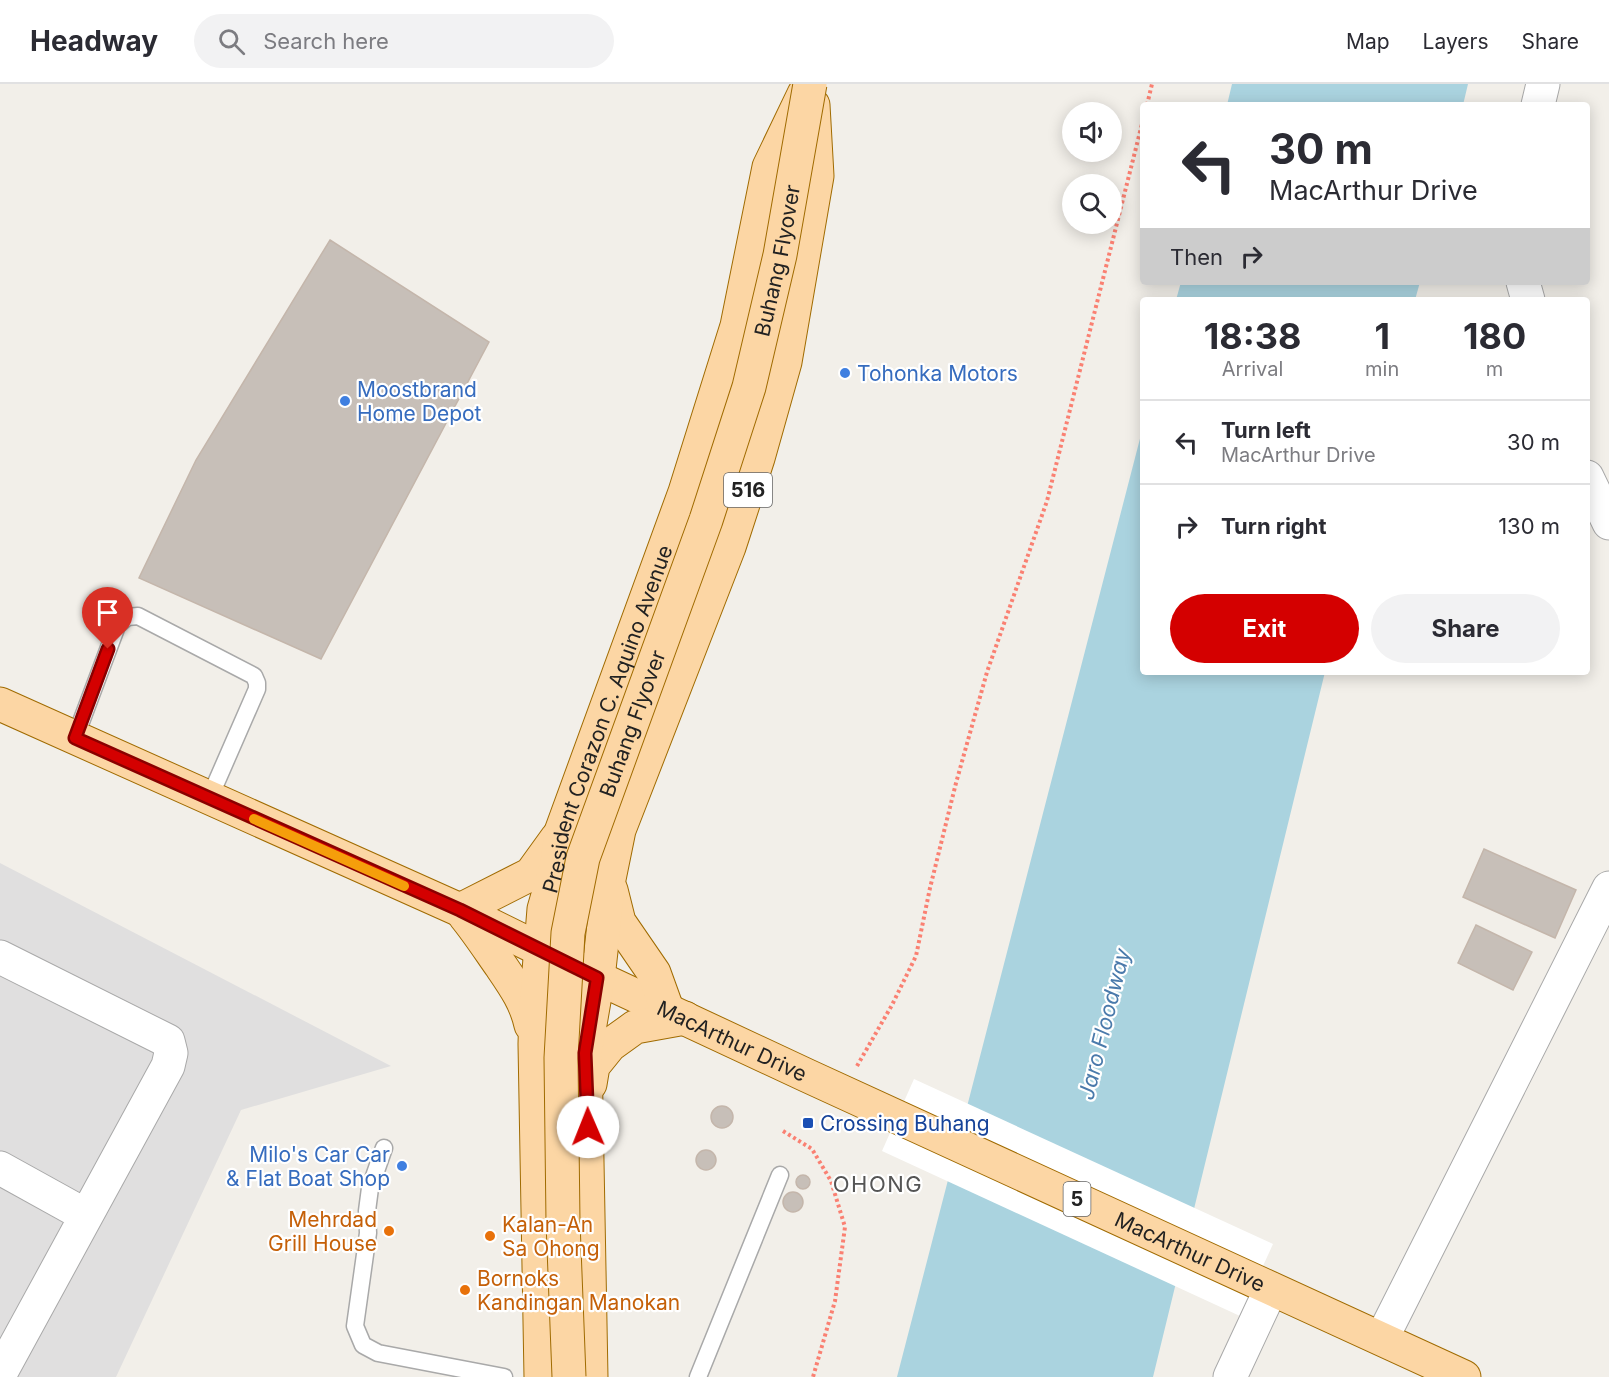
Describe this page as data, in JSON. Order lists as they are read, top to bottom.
{
  "streets": {
    "main road": [
      "Buhang Flyover",
      "516",
      "President Corazon C. Aquino Avenue",
      "MacArthur Drive",
      "5"
    ]
  },
  "crossings": [
    ["Buhang Flyover", "516"],
    ["Buhang Flyover", "President Corazon C. Aquino Avenue"],
    ["516", "President Corazon C. Aquino Avenue"],
    ["516", "MacArthur Drive"],
    ["President Corazon C. Aquino Avenue", "MacArthur Drive"]
  ],
  "districts": ["OHONG"],
  "water": ["Jaro Floodway"],
  "places": {
    "other": [
      "Tohonka Motors",
      "Moostbrand Home Depot",
      "Milo's Car Car & Flat Boat Shop",
      "Mehrdad Grill House",
      "Kalan-An Sa Ohong",
      "Bornoks Kandingan Manokan"
    ],
    "transit": ["Crossing Buhang"]
  },
  "page": {
    "header": "Headway",
    "search": "Search here",
    "nav": ["Map", "Layers", "Share"],
    "turn": ["30 m", "MacArthur Drive"],
    "then": "Then",
    "eta": [
      "18:38",
      "Arrival",
      "1",
      "min",
      "180",
      "m"
    ],
    "list": [
      {
        "name": "Turn left",
        "note": "MacArthur Drive",
        "value": "30 m"
      },
      {
        "name": "Turn right",
        "value": "130 m"
      }
    ],
    "buttons": ["Exit", "Share"]
  }
}
